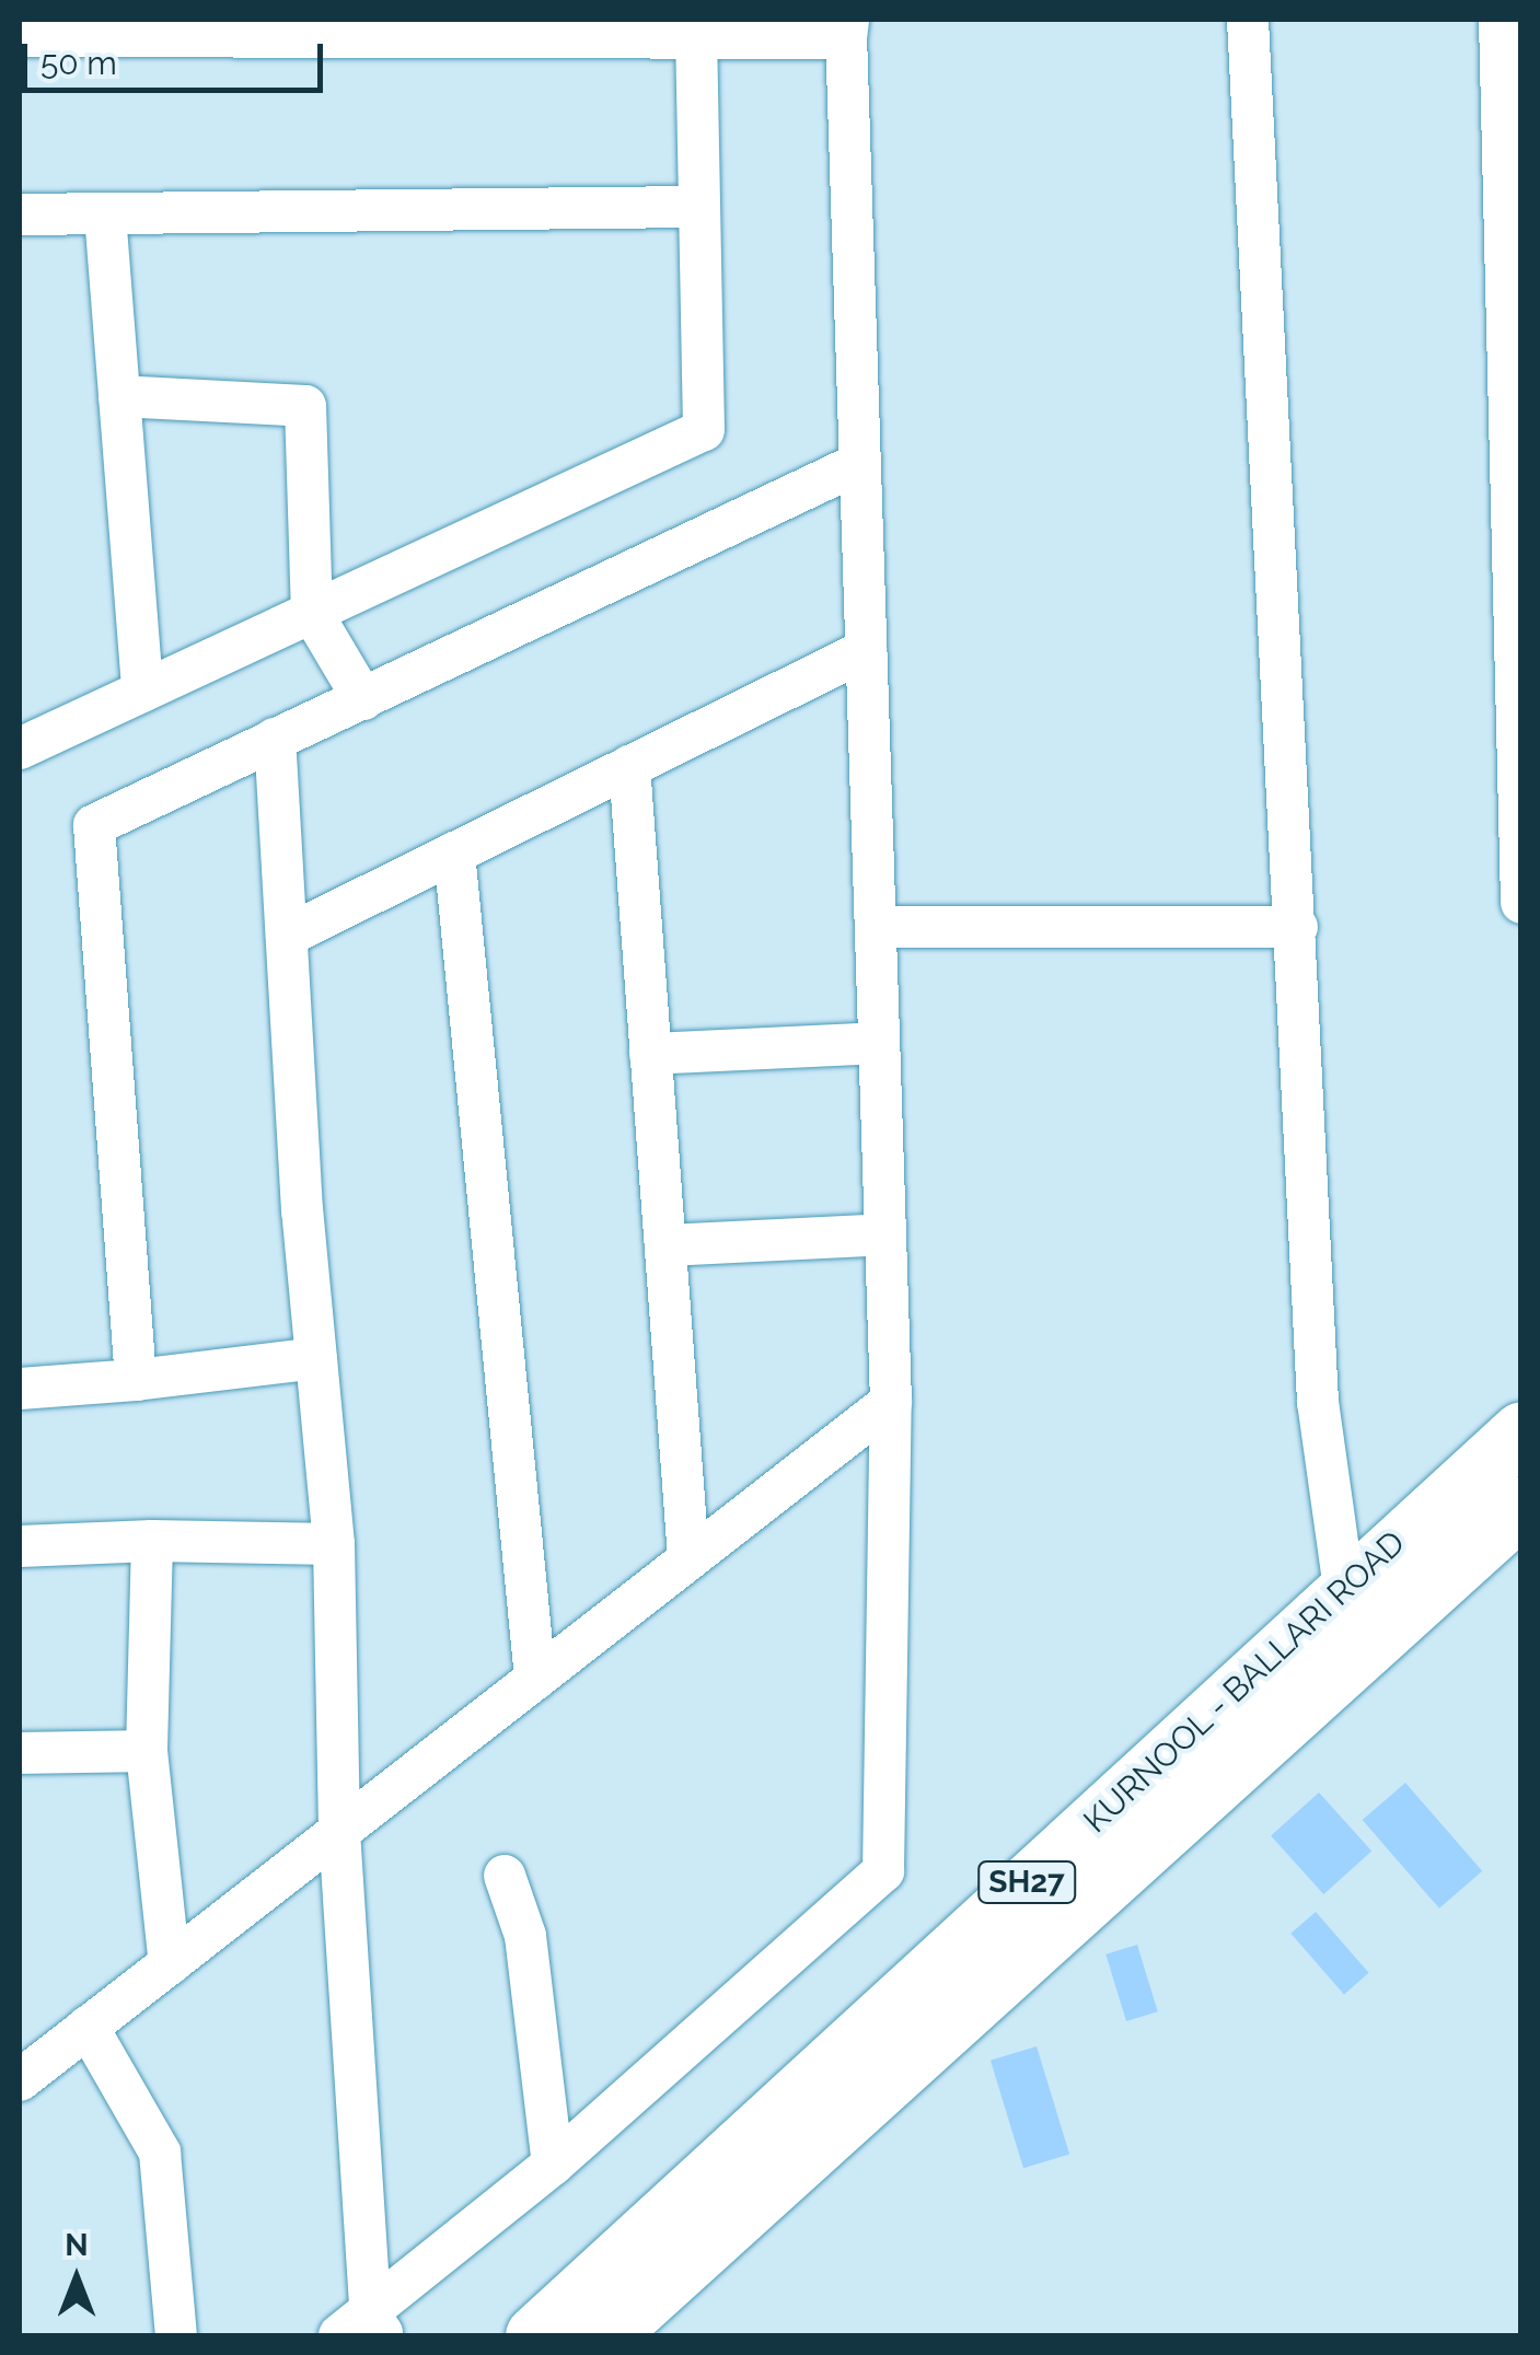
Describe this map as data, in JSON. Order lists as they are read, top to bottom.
{
  "streets": {
    "main road": ["KURNOOL - BALLARI ROAD", "SH27"]
  },
  "scale_bar": "50 m",
  "north": "top"
}
